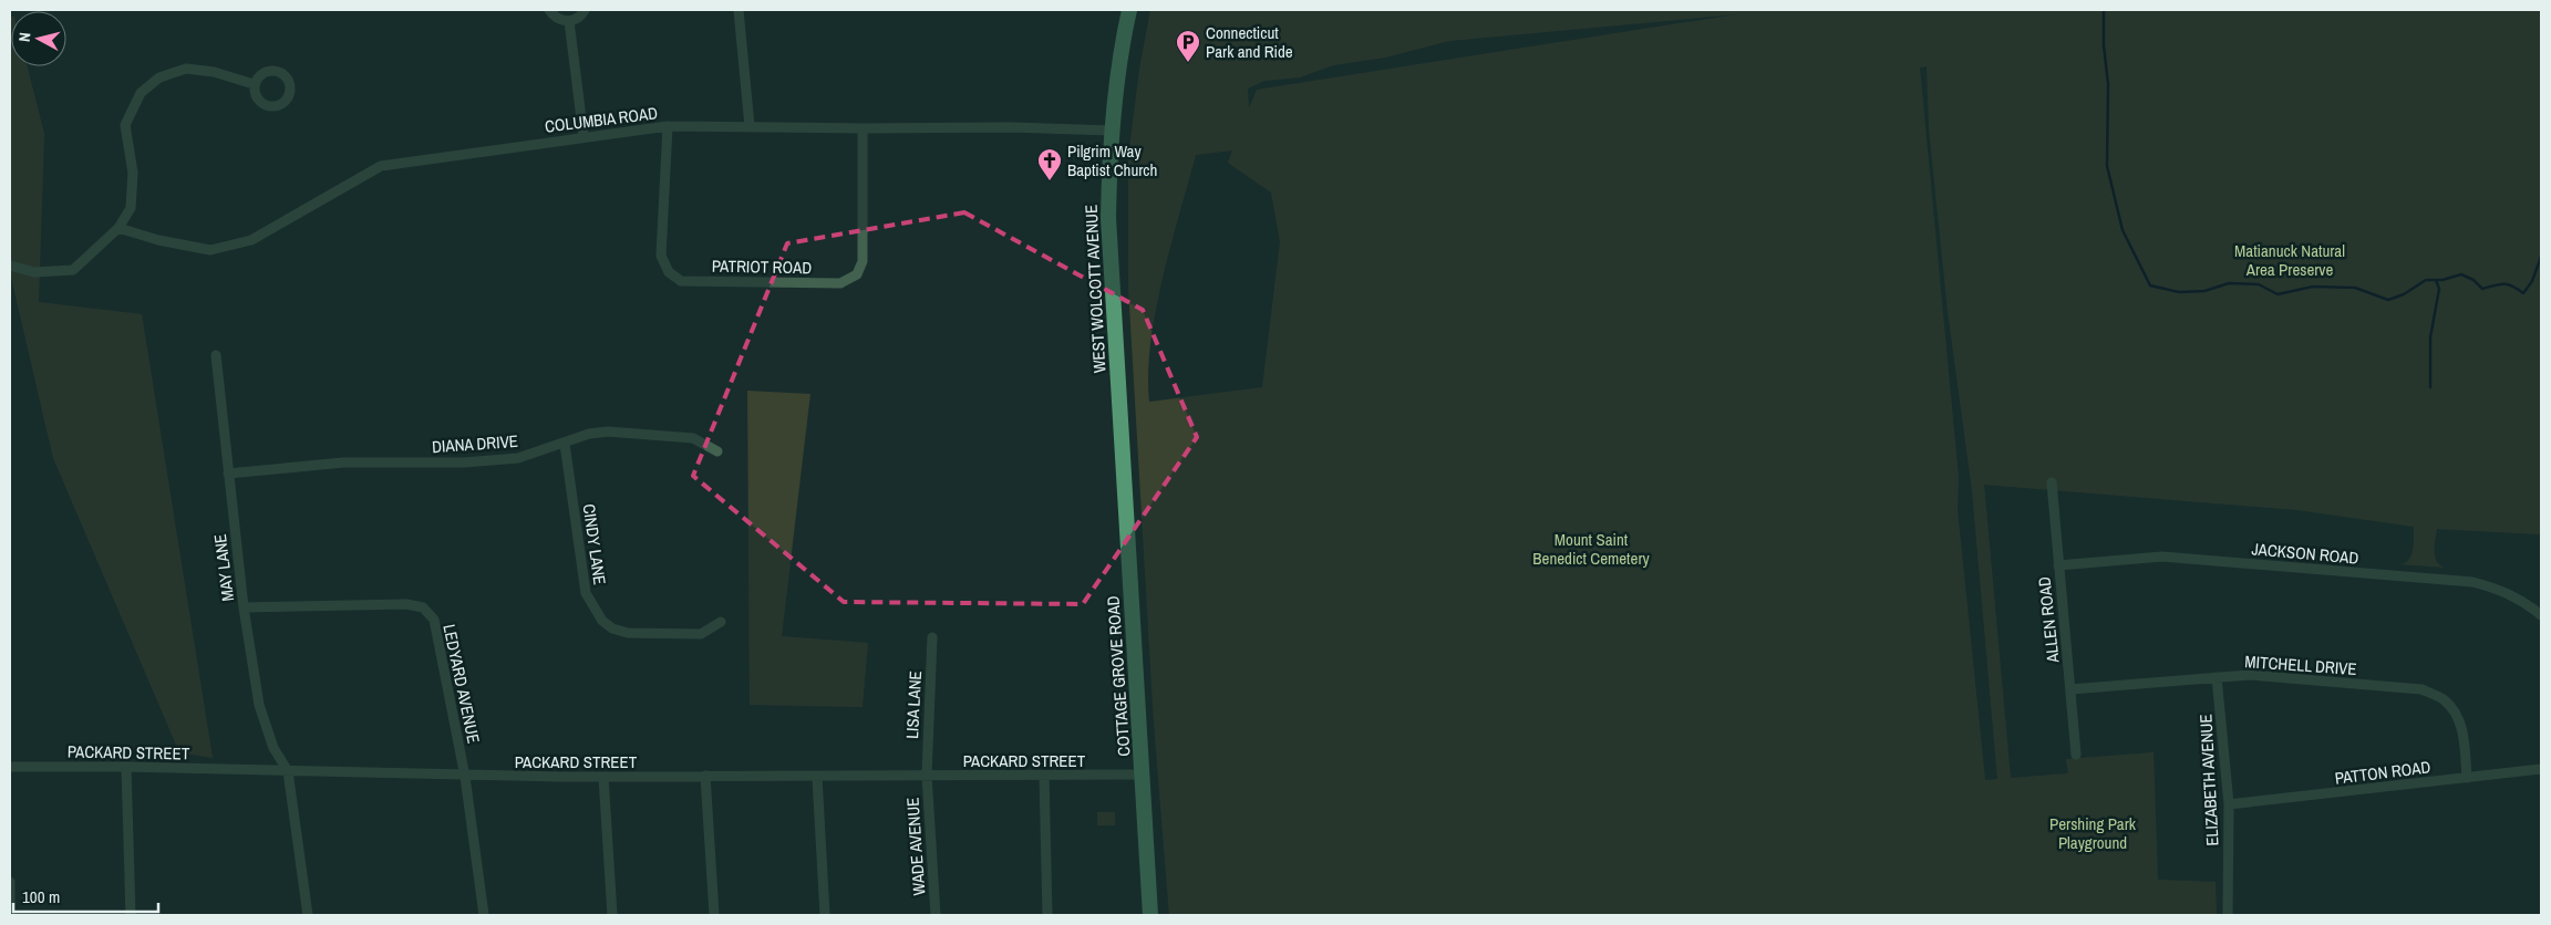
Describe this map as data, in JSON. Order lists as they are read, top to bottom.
{
  "streets": {
    "main road": ["WEST WOLCOTT AVENUE", "COTTAGE GROVE ROAD"],
    "street": [
      "COLUMBIA ROAD",
      "PATRIOT ROAD",
      "DIANA DRIVE",
      "CINDY LANE",
      "JACKSON ROAD",
      "MAY LANE",
      "ALLEN ROAD",
      "MITCHELL DRIVE",
      "LEDYARD AVENUE",
      "LISA LANE",
      "PACKARD STREET",
      "PATTON ROAD",
      "ELIZABETH AVENUE",
      "WADE AVENUE"
    ]
  },
  "crossings": [
    ["COLUMBIA ROAD", "PATRIOT ROAD"],
    ["COLUMBIA ROAD", "WEST WOLCOTT AVENUE"],
    ["WEST WOLCOTT AVENUE", "COTTAGE GROVE ROAD"],
    ["DIANA DRIVE", "CINDY LANE"],
    ["DIANA DRIVE", "MAY LANE"],
    ["JACKSON ROAD", "ALLEN ROAD"],
    ["MAY LANE", "LEDYARD AVENUE"],
    ["MAY LANE", "PACKARD STREET"],
    ["ALLEN ROAD", "MITCHELL DRIVE"],
    ["MITCHELL DRIVE", "PATTON ROAD"],
    ["MITCHELL DRIVE", "ELIZABETH AVENUE"],
    ["COTTAGE GROVE ROAD", "PACKARD STREET"],
    ["LEDYARD AVENUE", "PACKARD STREET"],
    ["LISA LANE", "PACKARD STREET"],
    ["LISA LANE", "WADE AVENUE"],
    ["PACKARD STREET", "WADE AVENUE"],
    ["PATTON ROAD", "ELIZABETH AVENUE"]
  ],
  "parks": ["Matianuck Natural Area Preserve", "Mount Saint Benedict Cemetery", "Pershing Park Playground"],
  "places": {
    "parking": ["Connecticut Park and Ride"],
    "church": ["Pilgrim Way Baptist Church"]
  },
  "scale_bar": "100 m",
  "north": "left"
}
